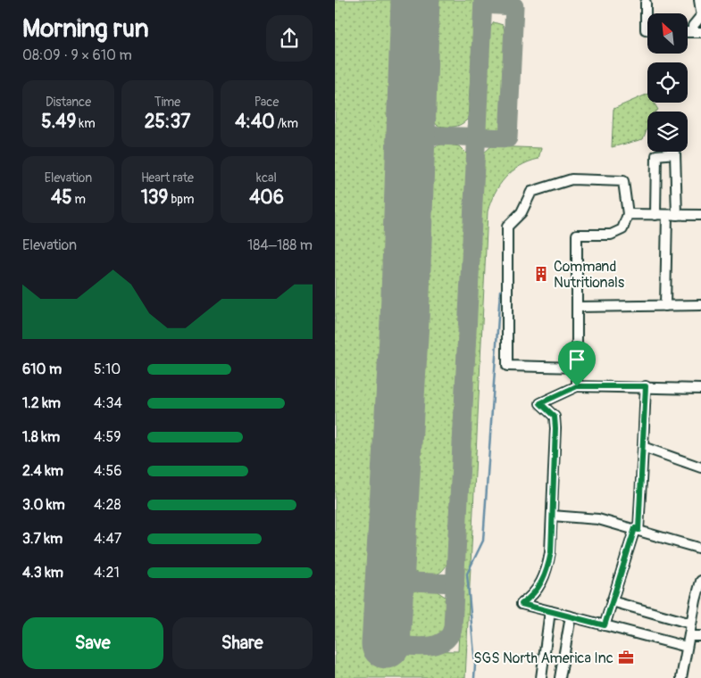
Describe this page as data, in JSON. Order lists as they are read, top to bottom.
{
  "places": {
    "building": ["Command Nutritionals"],
    "office": ["SGS North America Inc"]
  },
  "north": "top left",
  "page": {
    "heading": ["Morning run", "08:09 · 9 × 610 m"],
    "stats": [
      ["Distance", "5.49 km"],
      ["Time", "25:37"],
      ["Pace", "4:40 /km"],
      ["Elevation", "45 m"],
      ["Heart rate", "139 bpm"],
      ["kcal", "406"]
    ],
    "chart": ["Elevation", "184–188 m"],
    "list": [
      {
        "name": "610 m",
        "note": "5:10"
      },
      {
        "name": "1.2 km",
        "note": "4:34"
      },
      {
        "name": "1.8 km",
        "note": "4:59"
      },
      {
        "name": "2.4 km",
        "note": "4:56"
      },
      {
        "name": "3.0 km",
        "note": "4:28"
      },
      {
        "name": "3.7 km",
        "note": "4:47"
      },
      {
        "name": "4.3 km",
        "note": "4:21"
      }
    ],
    "buttons": ["Save", "Share"]
  }
}
